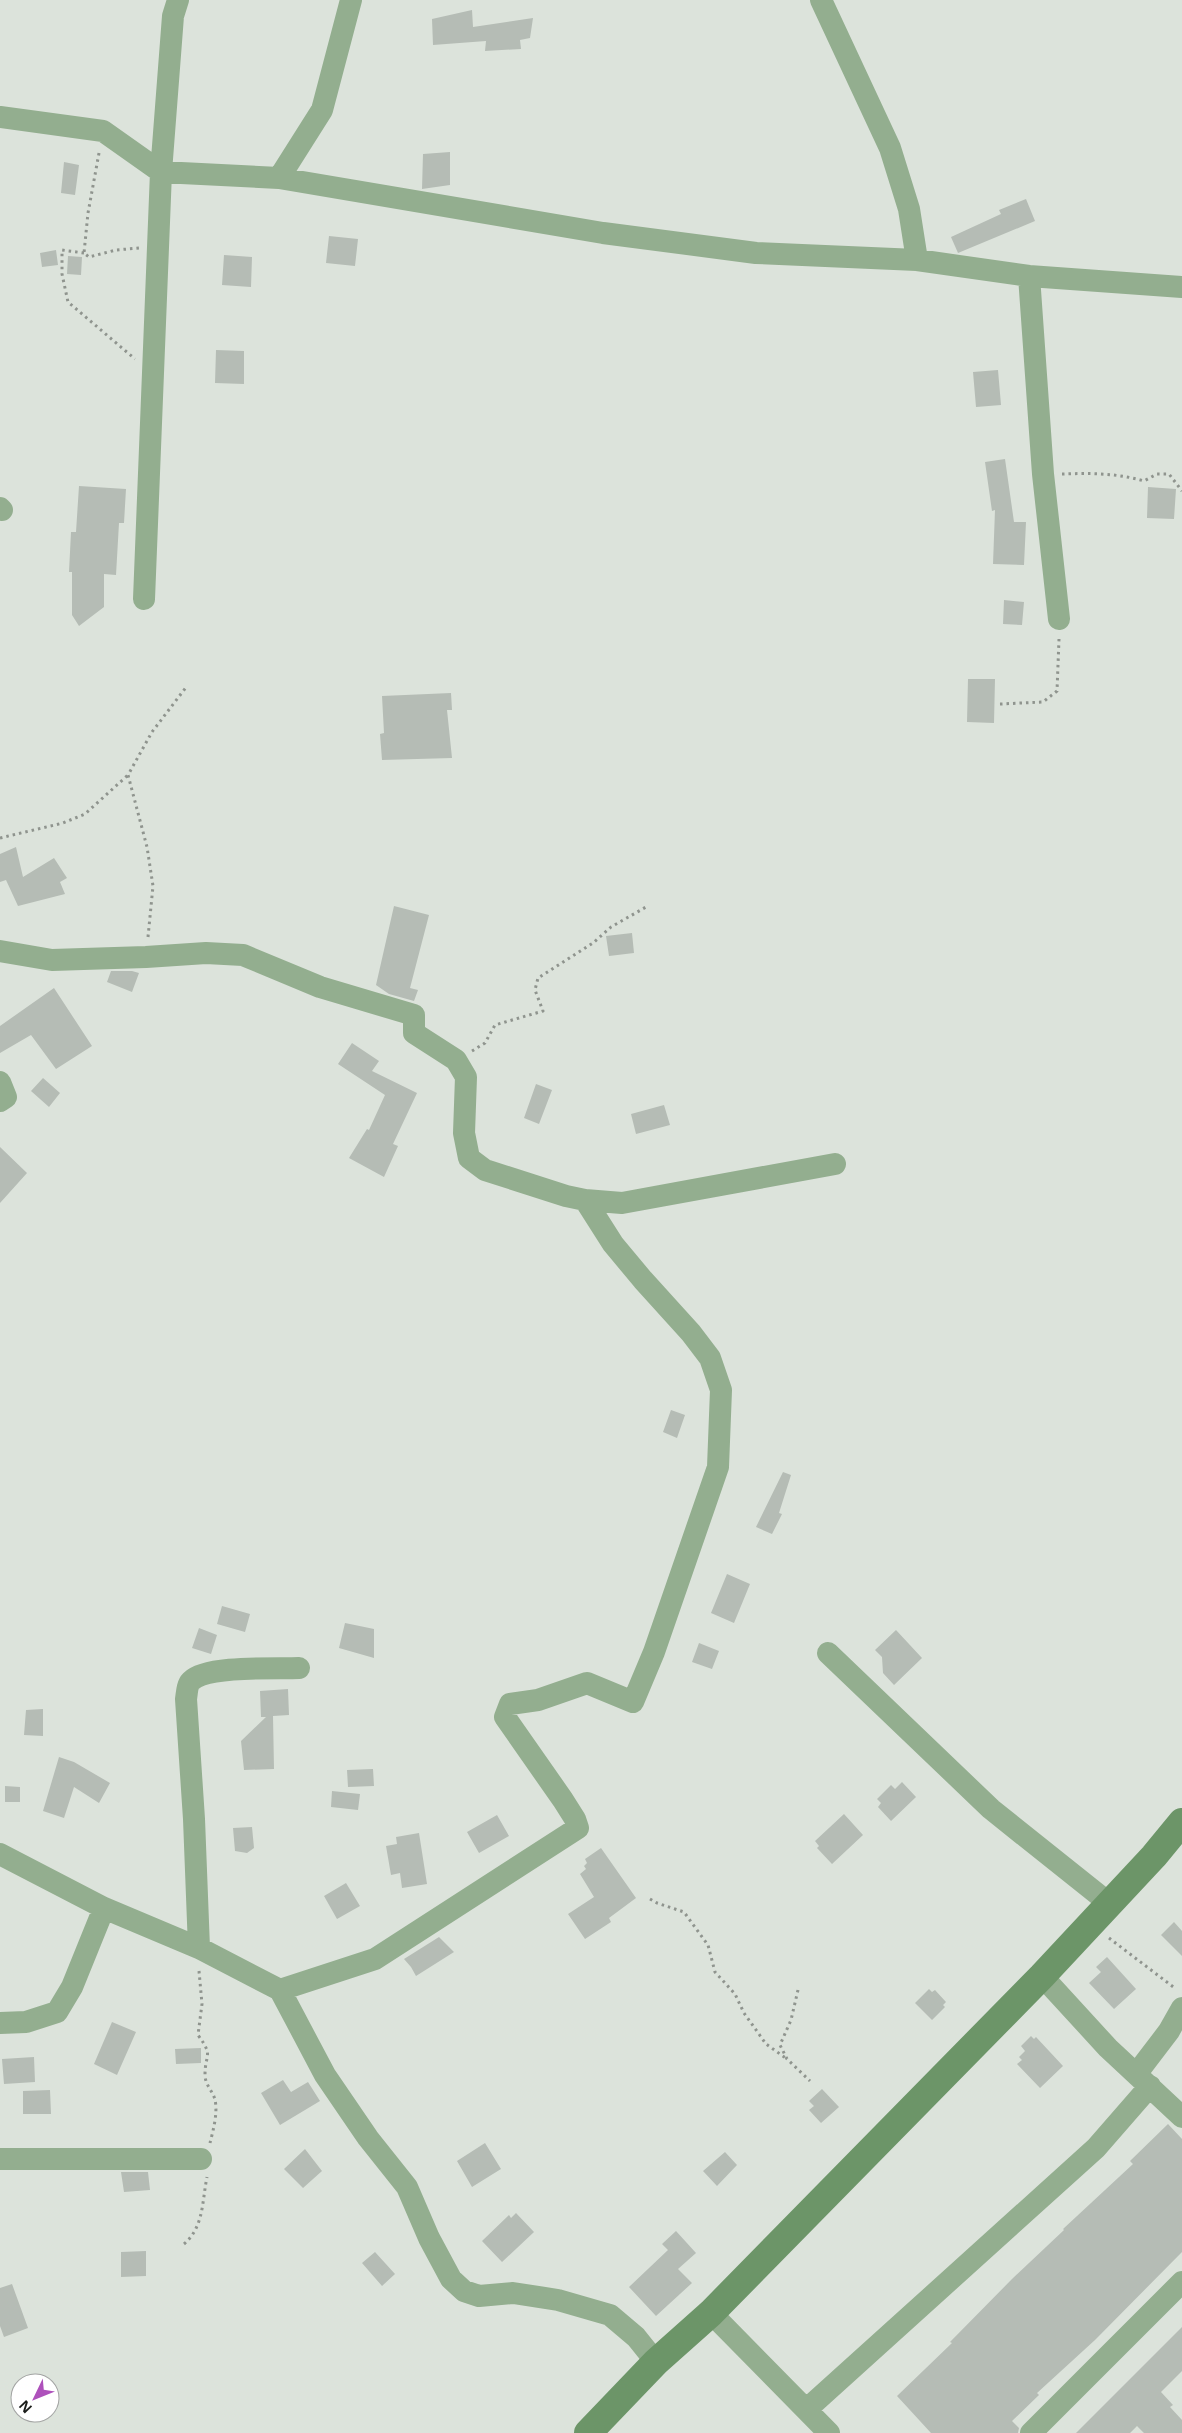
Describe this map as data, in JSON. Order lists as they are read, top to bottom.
{
  "north": "bottom left"
}
